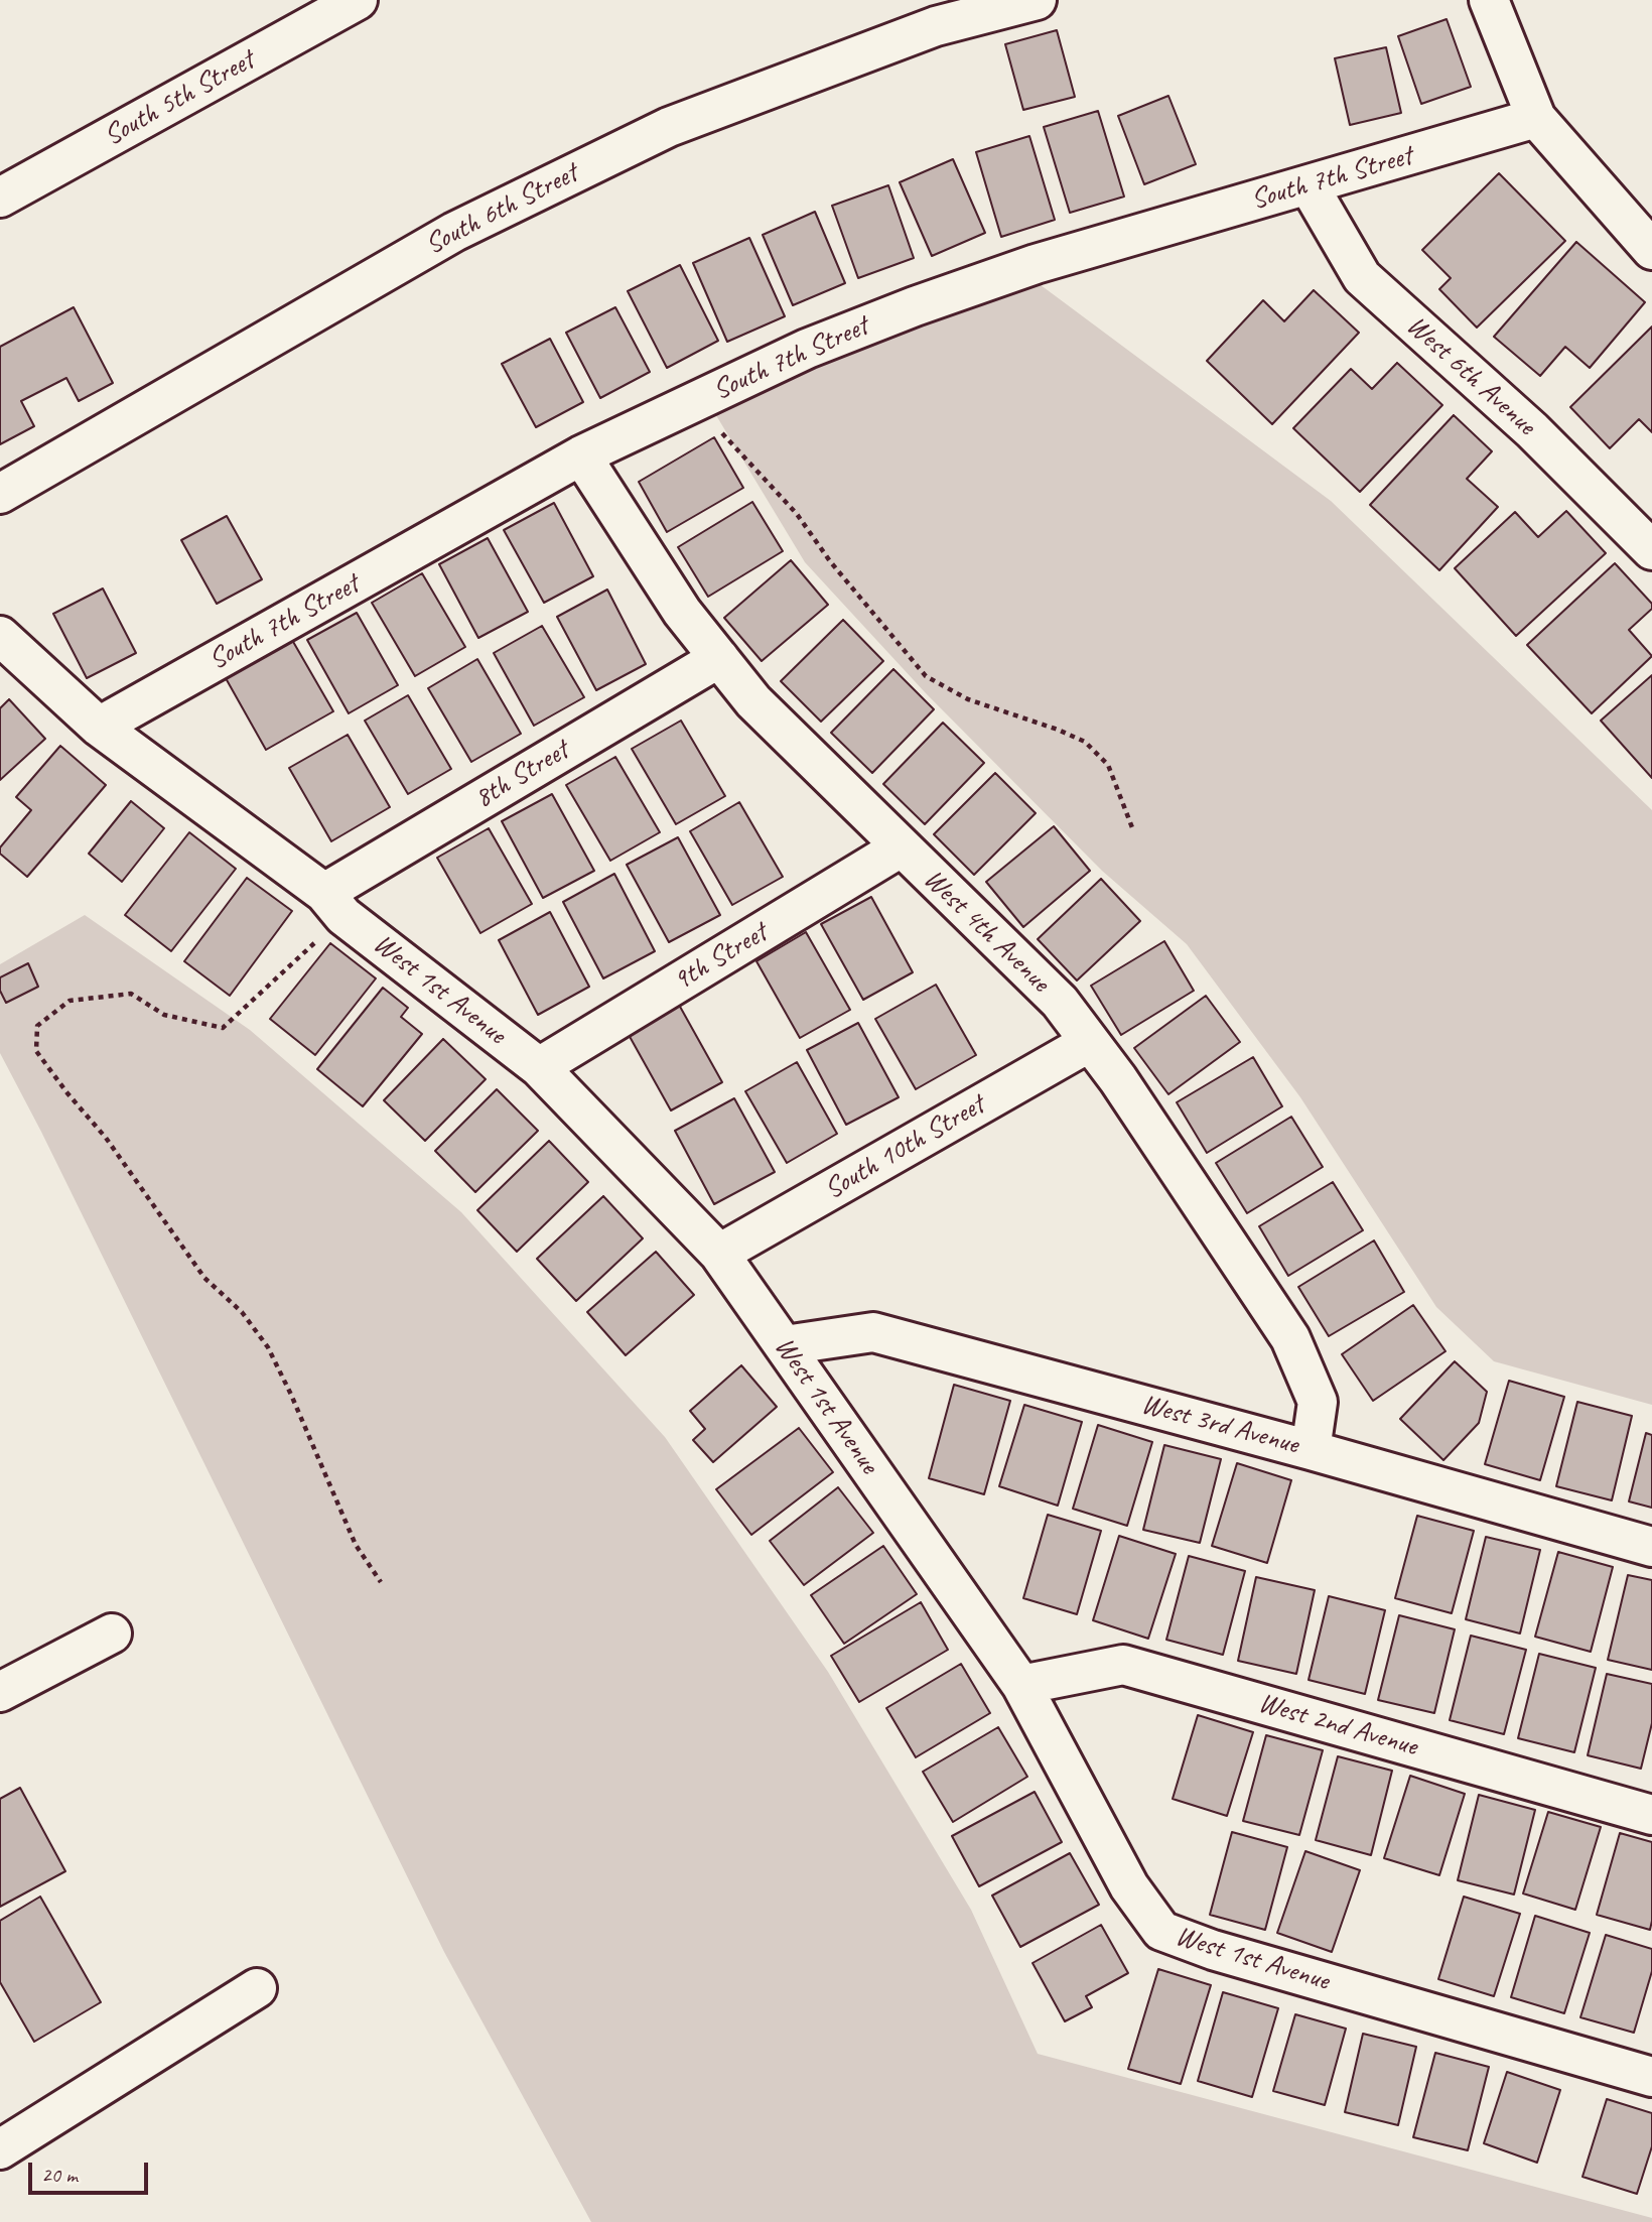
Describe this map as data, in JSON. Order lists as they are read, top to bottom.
{
  "streets": {
    "street": [
      "South 5th Street",
      "South 7th Street",
      "South 6th Street",
      "West 6th Avenue",
      "8th Street",
      "West 4th Avenue",
      "9th Street",
      "West 1st Avenue",
      "South 10th Street",
      "West 3rd Avenue",
      "West 2nd Avenue"
    ]
  },
  "crossings": [
    ["South 7th Street", "West 6th Avenue"],
    ["South 7th Street", "West 4th Avenue"],
    ["South 7th Street", "West 1st Avenue"],
    ["8th Street", "West 4th Avenue"],
    ["8th Street", "West 1st Avenue"],
    ["West 4th Avenue", "9th Street"],
    ["West 4th Avenue", "South 10th Street"],
    ["West 4th Avenue", "West 3rd Avenue"],
    ["9th Street", "West 1st Avenue"],
    ["West 1st Avenue", "South 10th Street"],
    ["West 1st Avenue", "West 3rd Avenue"],
    ["West 1st Avenue", "West 2nd Avenue"]
  ],
  "scale_bar": "20 m"
}
